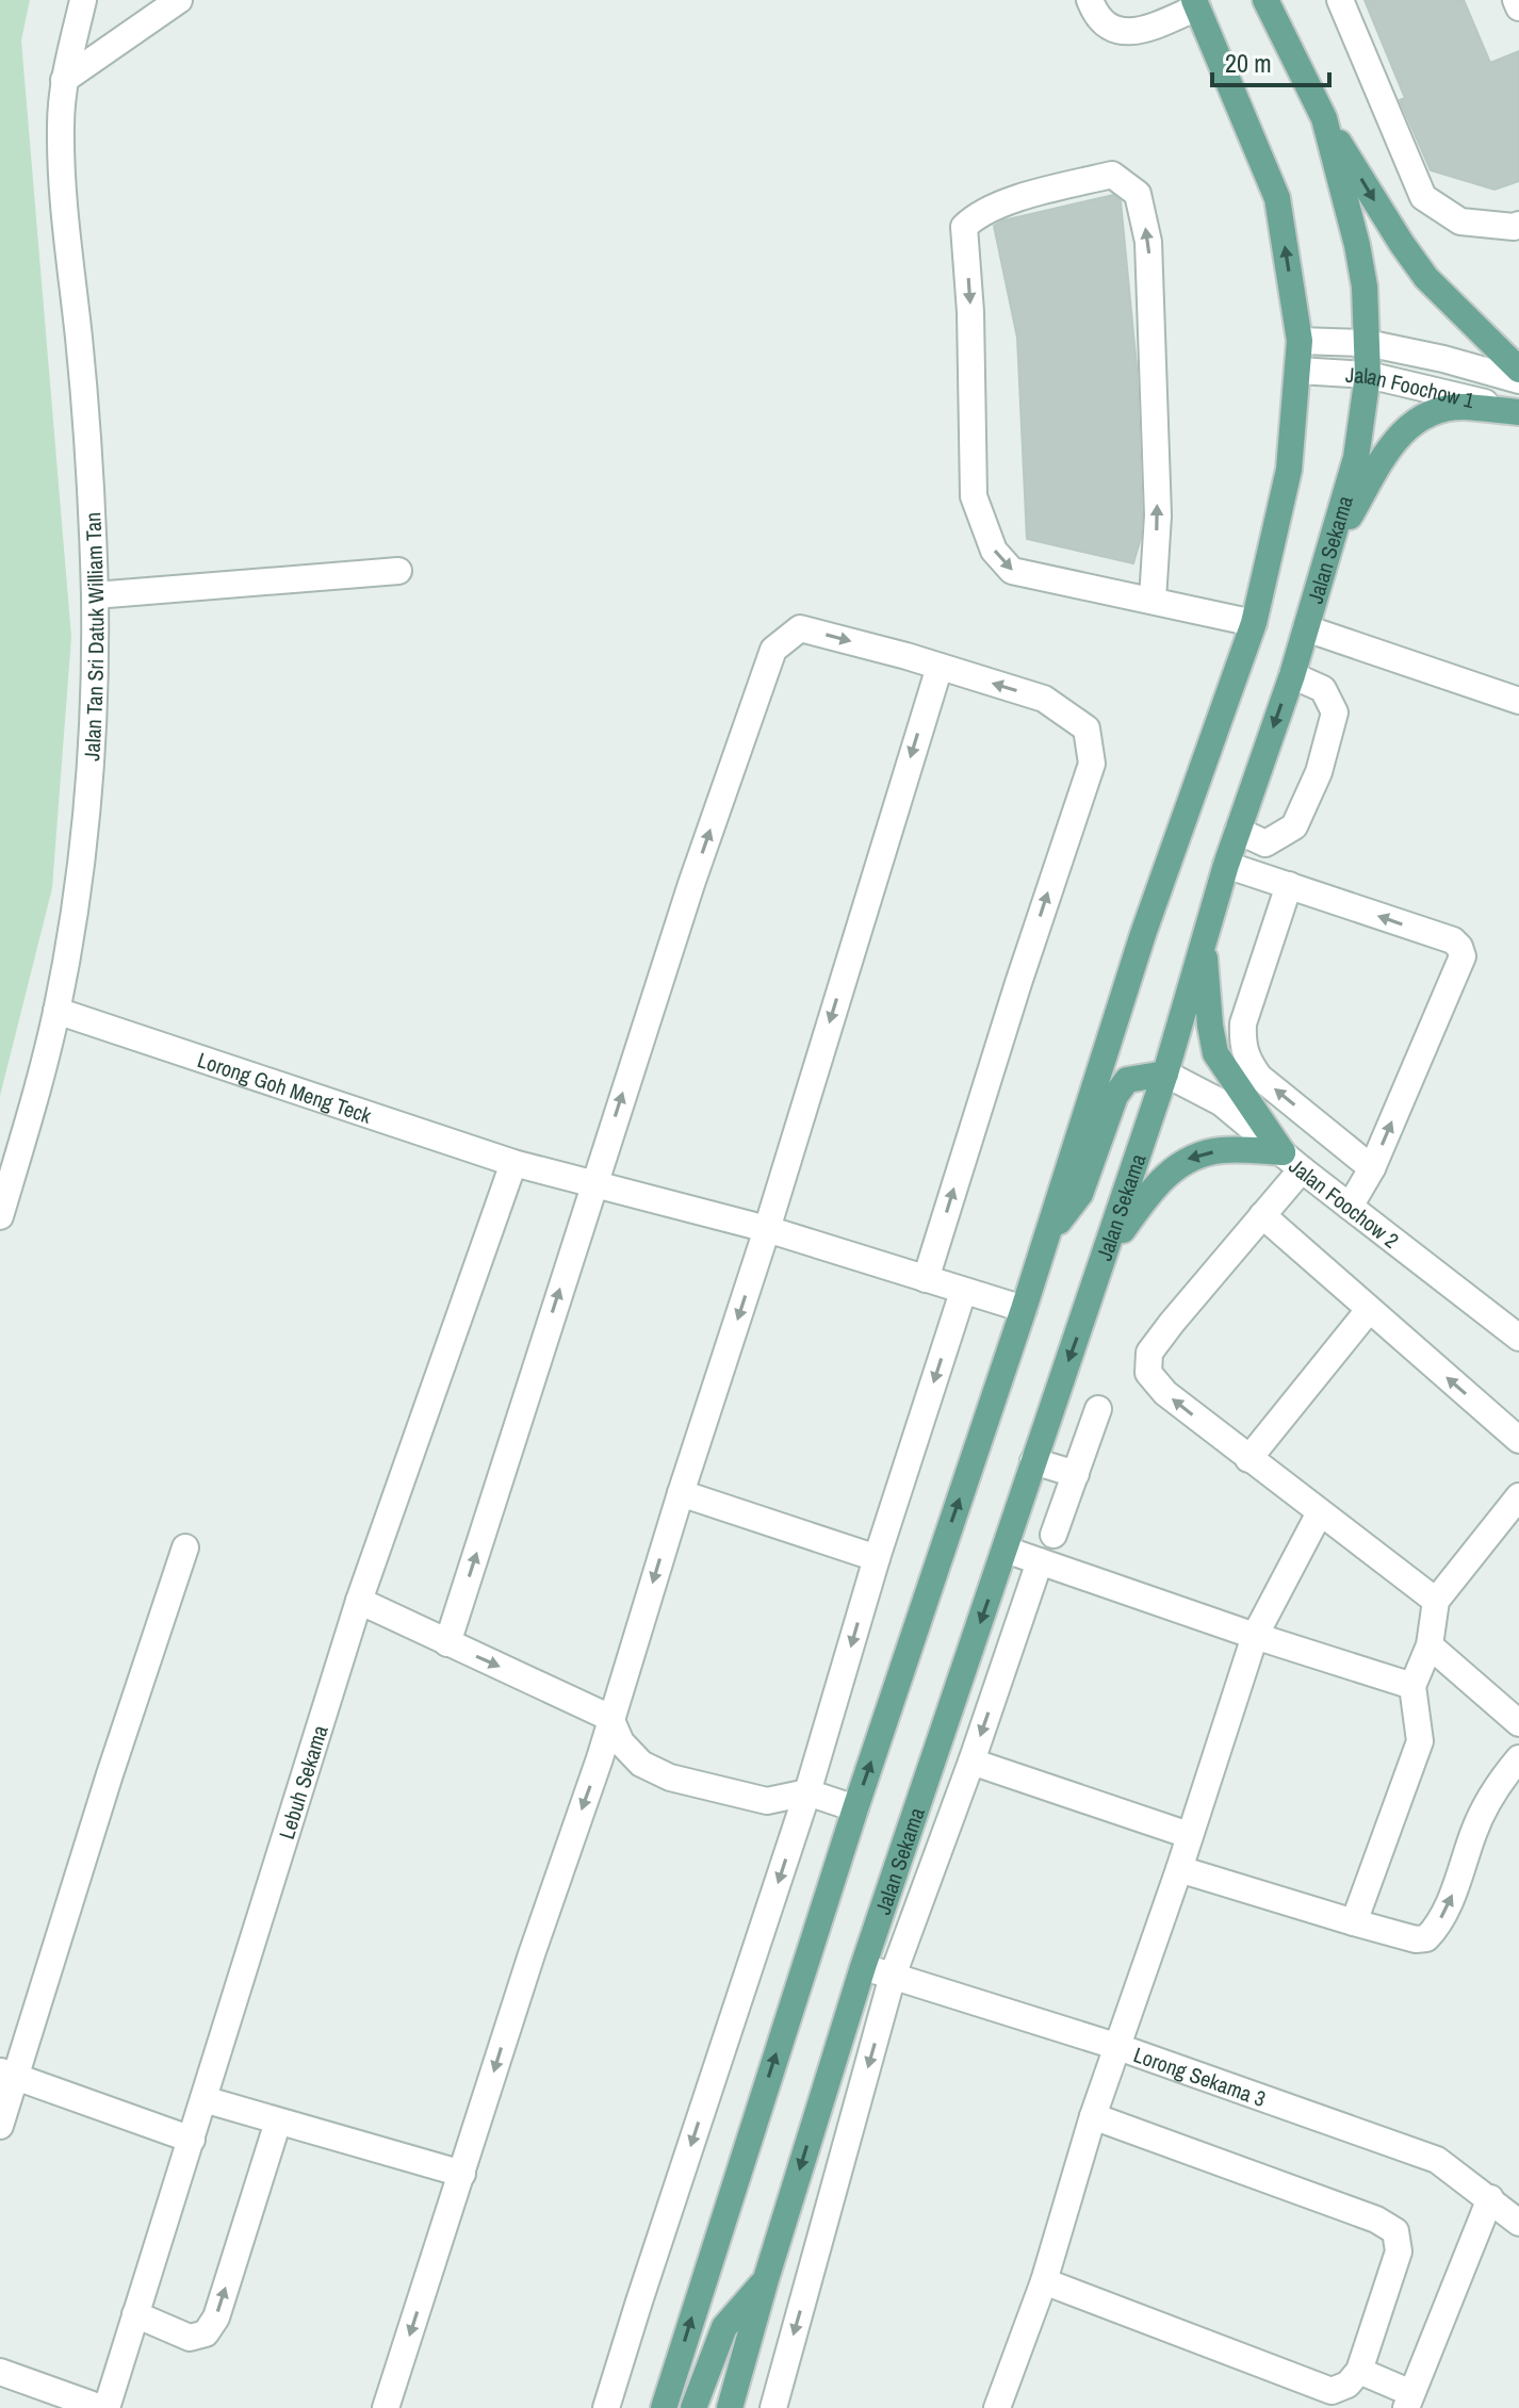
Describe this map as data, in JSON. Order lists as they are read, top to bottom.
{
  "streets": {
    "main road": ["Jalan Sekama"],
    "street": [
      "Jalan Foochow 1",
      "Jalan Tan Sri Datuk William Tan",
      "Lorong Goh Meng Teck",
      "Jalan Foochow 2",
      "Lebuh Sekama",
      "Lorong Sekama 3"
    ]
  },
  "crossings": [
    ["Jalan Foochow 1", "Jalan Sekama"],
    ["Jalan Sekama", "Jalan Foochow 2"],
    ["Jalan Sekama", "Lorong Sekama 3"],
    ["Jalan Tan Sri Datuk William Tan", "Lorong Goh Meng Teck"],
    ["Lorong Goh Meng Teck", "Lebuh Sekama"]
  ],
  "scale_bar": "20 m"
}
